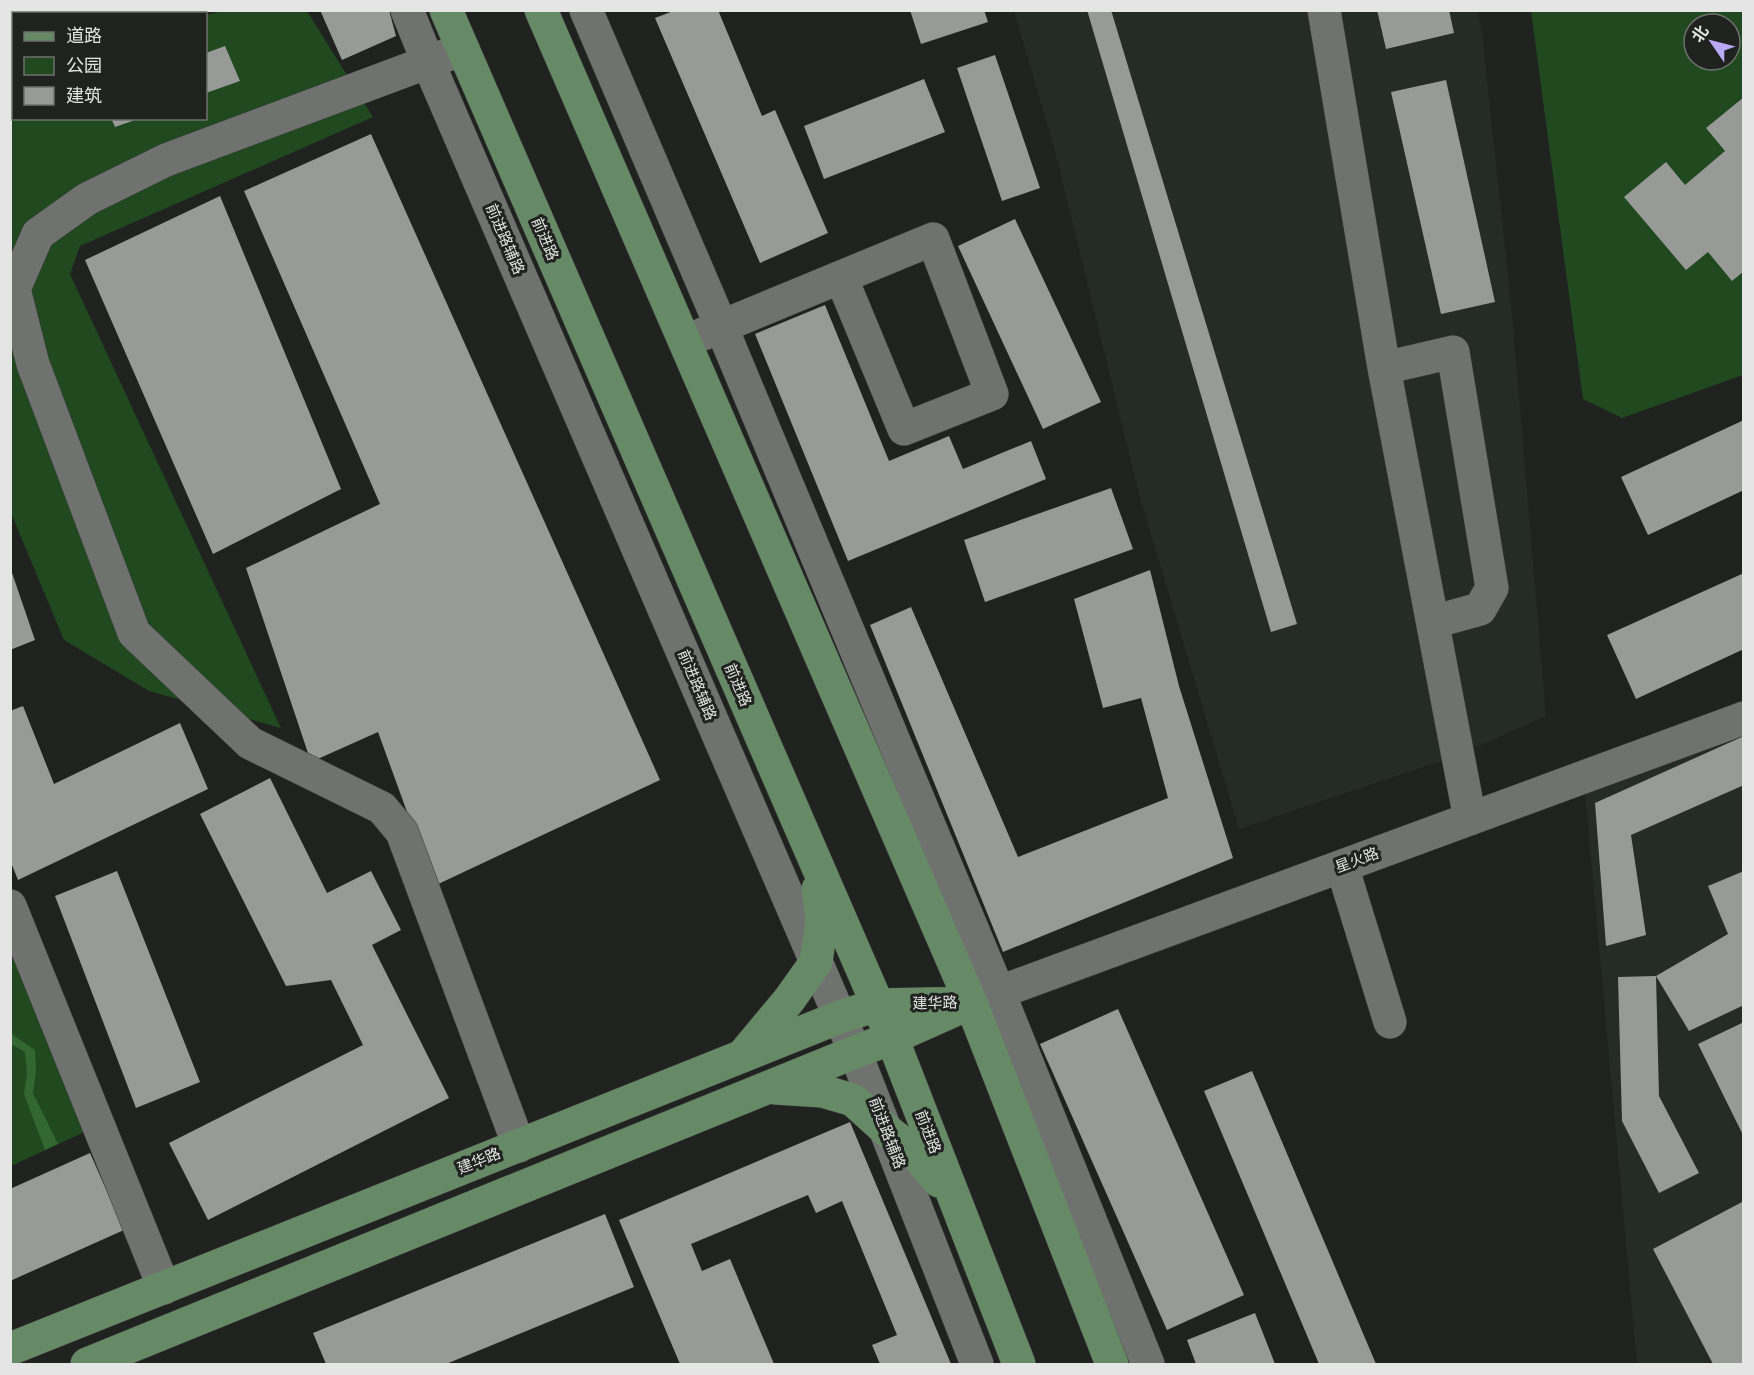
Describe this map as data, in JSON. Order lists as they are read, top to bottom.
{
  "streets": {
    "main road": ["前进路", "建华路"],
    "street": ["前进路辅路", "星火路"]
  },
  "crossings": [
    ["前进路辅路", "建华路"],
    ["前进路", "建华路"],
    ["星火路", "建华路"]
  ],
  "legend": ["道路", "公园", "建筑"],
  "north": "top left"
}
